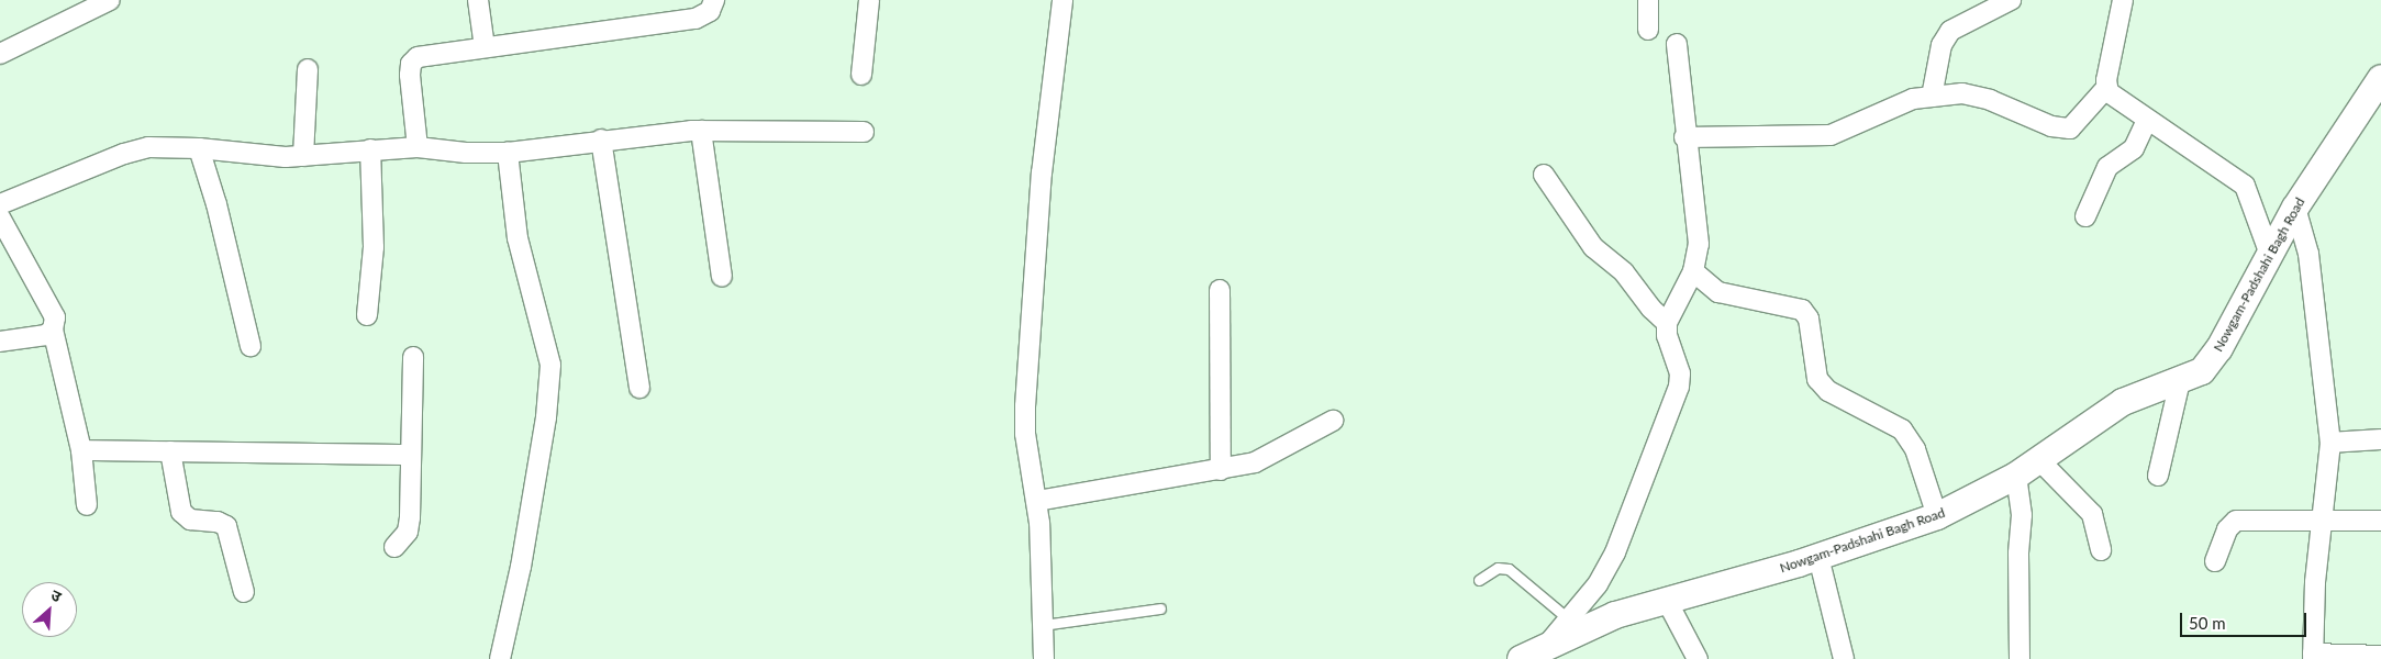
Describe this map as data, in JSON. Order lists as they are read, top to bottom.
{
  "streets": {
    "main road": ["Nowgam-Padshahi Bagh Road"]
  },
  "scale_bar": "50 m",
  "north": "top right"
}
